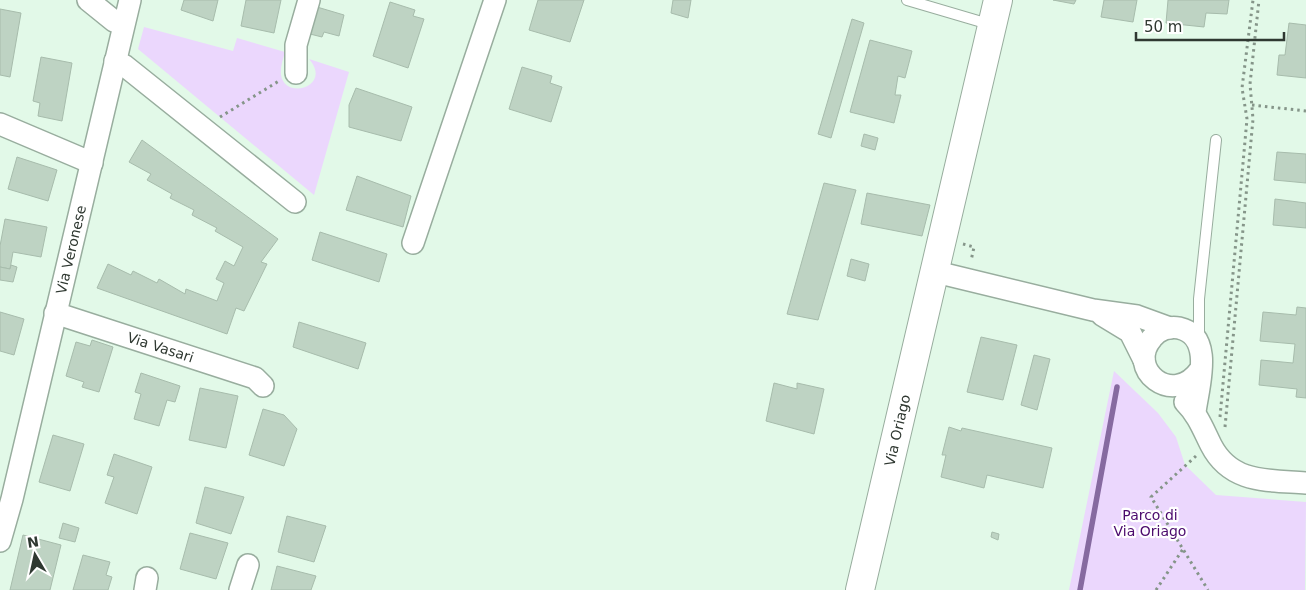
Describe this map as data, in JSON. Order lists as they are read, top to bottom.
{
  "streets": {
    "street": ["Via Veronese", "Via Vasari", "Via Oriago"]
  },
  "crossings": [
    ["Via Veronese", "Via Vasari"]
  ],
  "parks": ["Parco di Via Oriago"],
  "scale_bar": "50 m",
  "north": "top"
}
